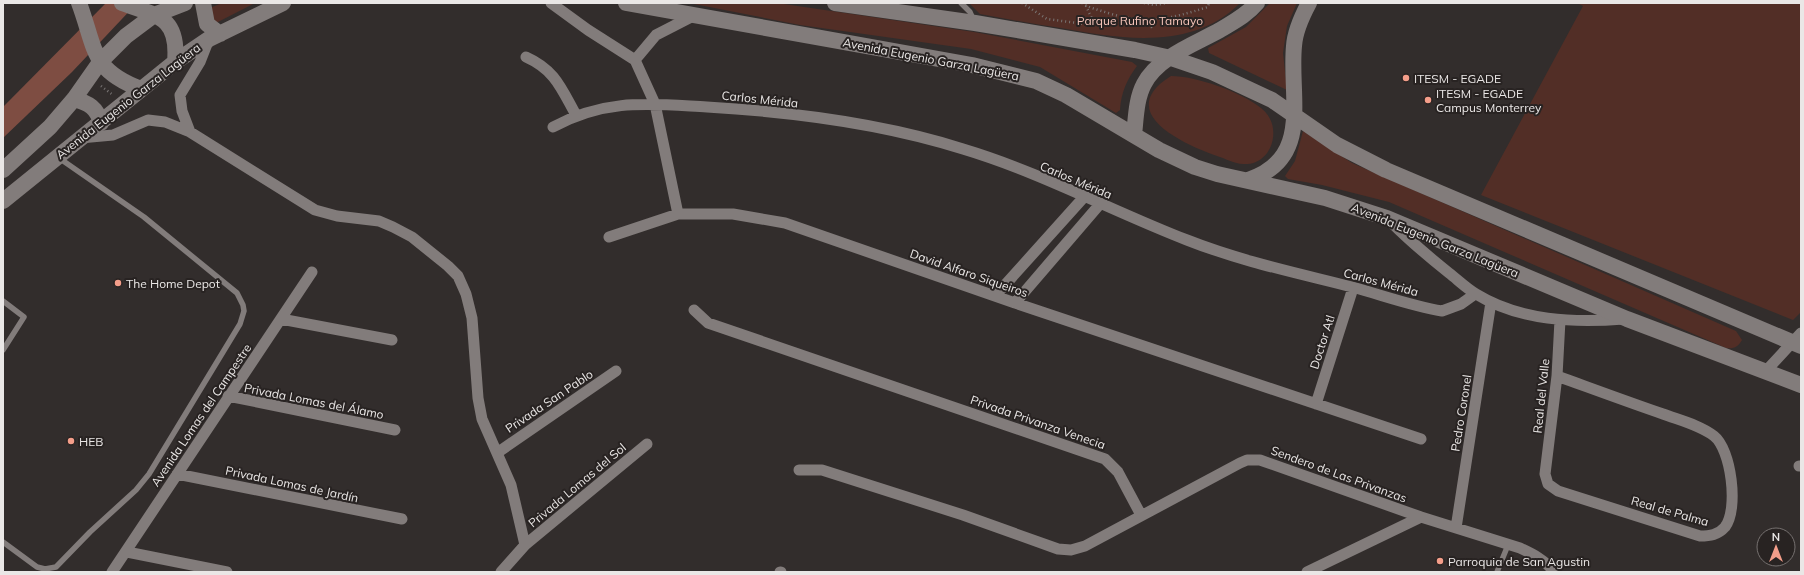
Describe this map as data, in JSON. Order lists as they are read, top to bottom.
{
  "streets": {
    "main road": ["Avenida Eugenio Garza Lagüera"],
    "street": [
      "Carlos Mérida",
      "David Alfaro Siqueiros",
      "Doctor Atl",
      "Real del Valle",
      "Privada Lomas del Álamo",
      "Privada San Pablo",
      "Pedro Coronel",
      "Avenida Lomas del Campestre",
      "Privada Privanza Venecia",
      "Sendero de Las Privanzas",
      "Privada Lomas de Jardín",
      "Privada Lomas del Sol",
      "Real de Palma"
    ]
  },
  "crossings": [
    ["Carlos Mérida", "Doctor Atl"],
    ["David Alfaro Siqueiros", "Doctor Atl"],
    ["Real del Valle", "Real de Palma"],
    ["Privada Lomas del Álamo", "Avenida Lomas del Campestre"],
    ["Pedro Coronel", "Sendero de Las Privanzas"],
    ["Avenida Lomas del Campestre", "Privada Lomas de Jardín"],
    ["Privada Privanza Venecia", "Sendero de Las Privanzas"]
  ],
  "parks": ["Parque Rufino Tamayo"],
  "places": [
    "ITESM - EGADE",
    "ITESM - EGADE Campus Monterrey",
    "The Home Depot",
    "HEB",
    "Parroquia de San Agustin"
  ],
  "north": "top"
}
